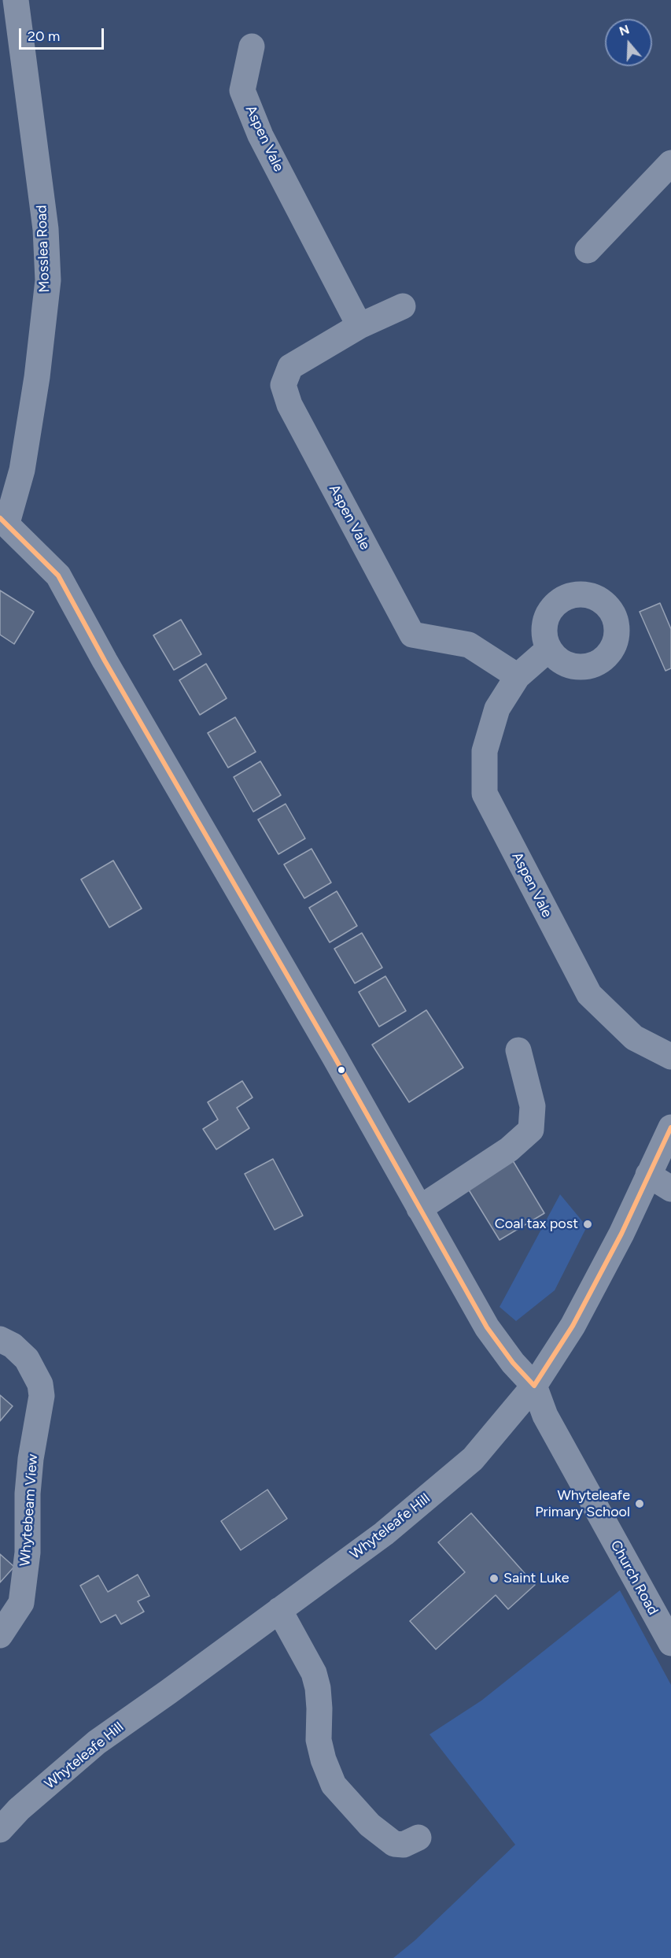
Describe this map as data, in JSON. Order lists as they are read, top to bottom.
{
  "streets": {
    "street": [
      "Aspen Vale",
      "Mosslea Road",
      "Whytebeam View",
      "Whyteleafe Hill",
      "Church Road"
    ]
  },
  "crossings": [
    ["Whyteleafe Hill", "Church Road"]
  ],
  "places": ["Coal tax post", "Whyteleafe Primary School", "Saint Luke"],
  "scale_bar": "20 m",
  "north": "top"
}
